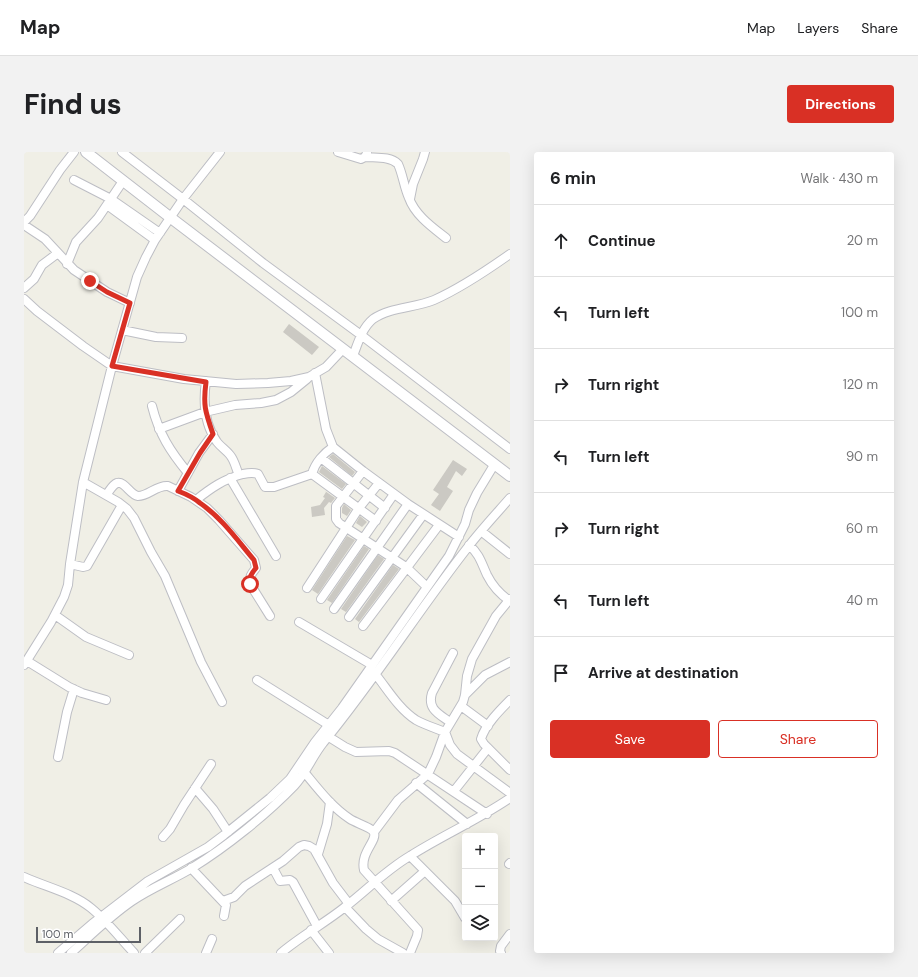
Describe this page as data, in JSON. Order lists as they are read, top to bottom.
{
  "scale_bar": "100 m",
  "page": {
    "header": "Map",
    "nav": ["Map", "Layers", "Share"],
    "buttons": [
      "Directions",
      ["Save", "Share"]
    ],
    "title": "Find us",
    "heading": ["6 min", "Walk · 430 m"],
    "list": [
      ["Continue", "20 m"],
      ["Turn left", "100 m"],
      ["Turn right", "120 m"],
      ["Turn left", "90 m"],
      ["Turn right", "60 m"],
      ["Turn left", "40 m"],
      "Arrive at destination"
    ],
    "map_buttons": ["+", "−"],
    "scale": "100 m"
  }
}
